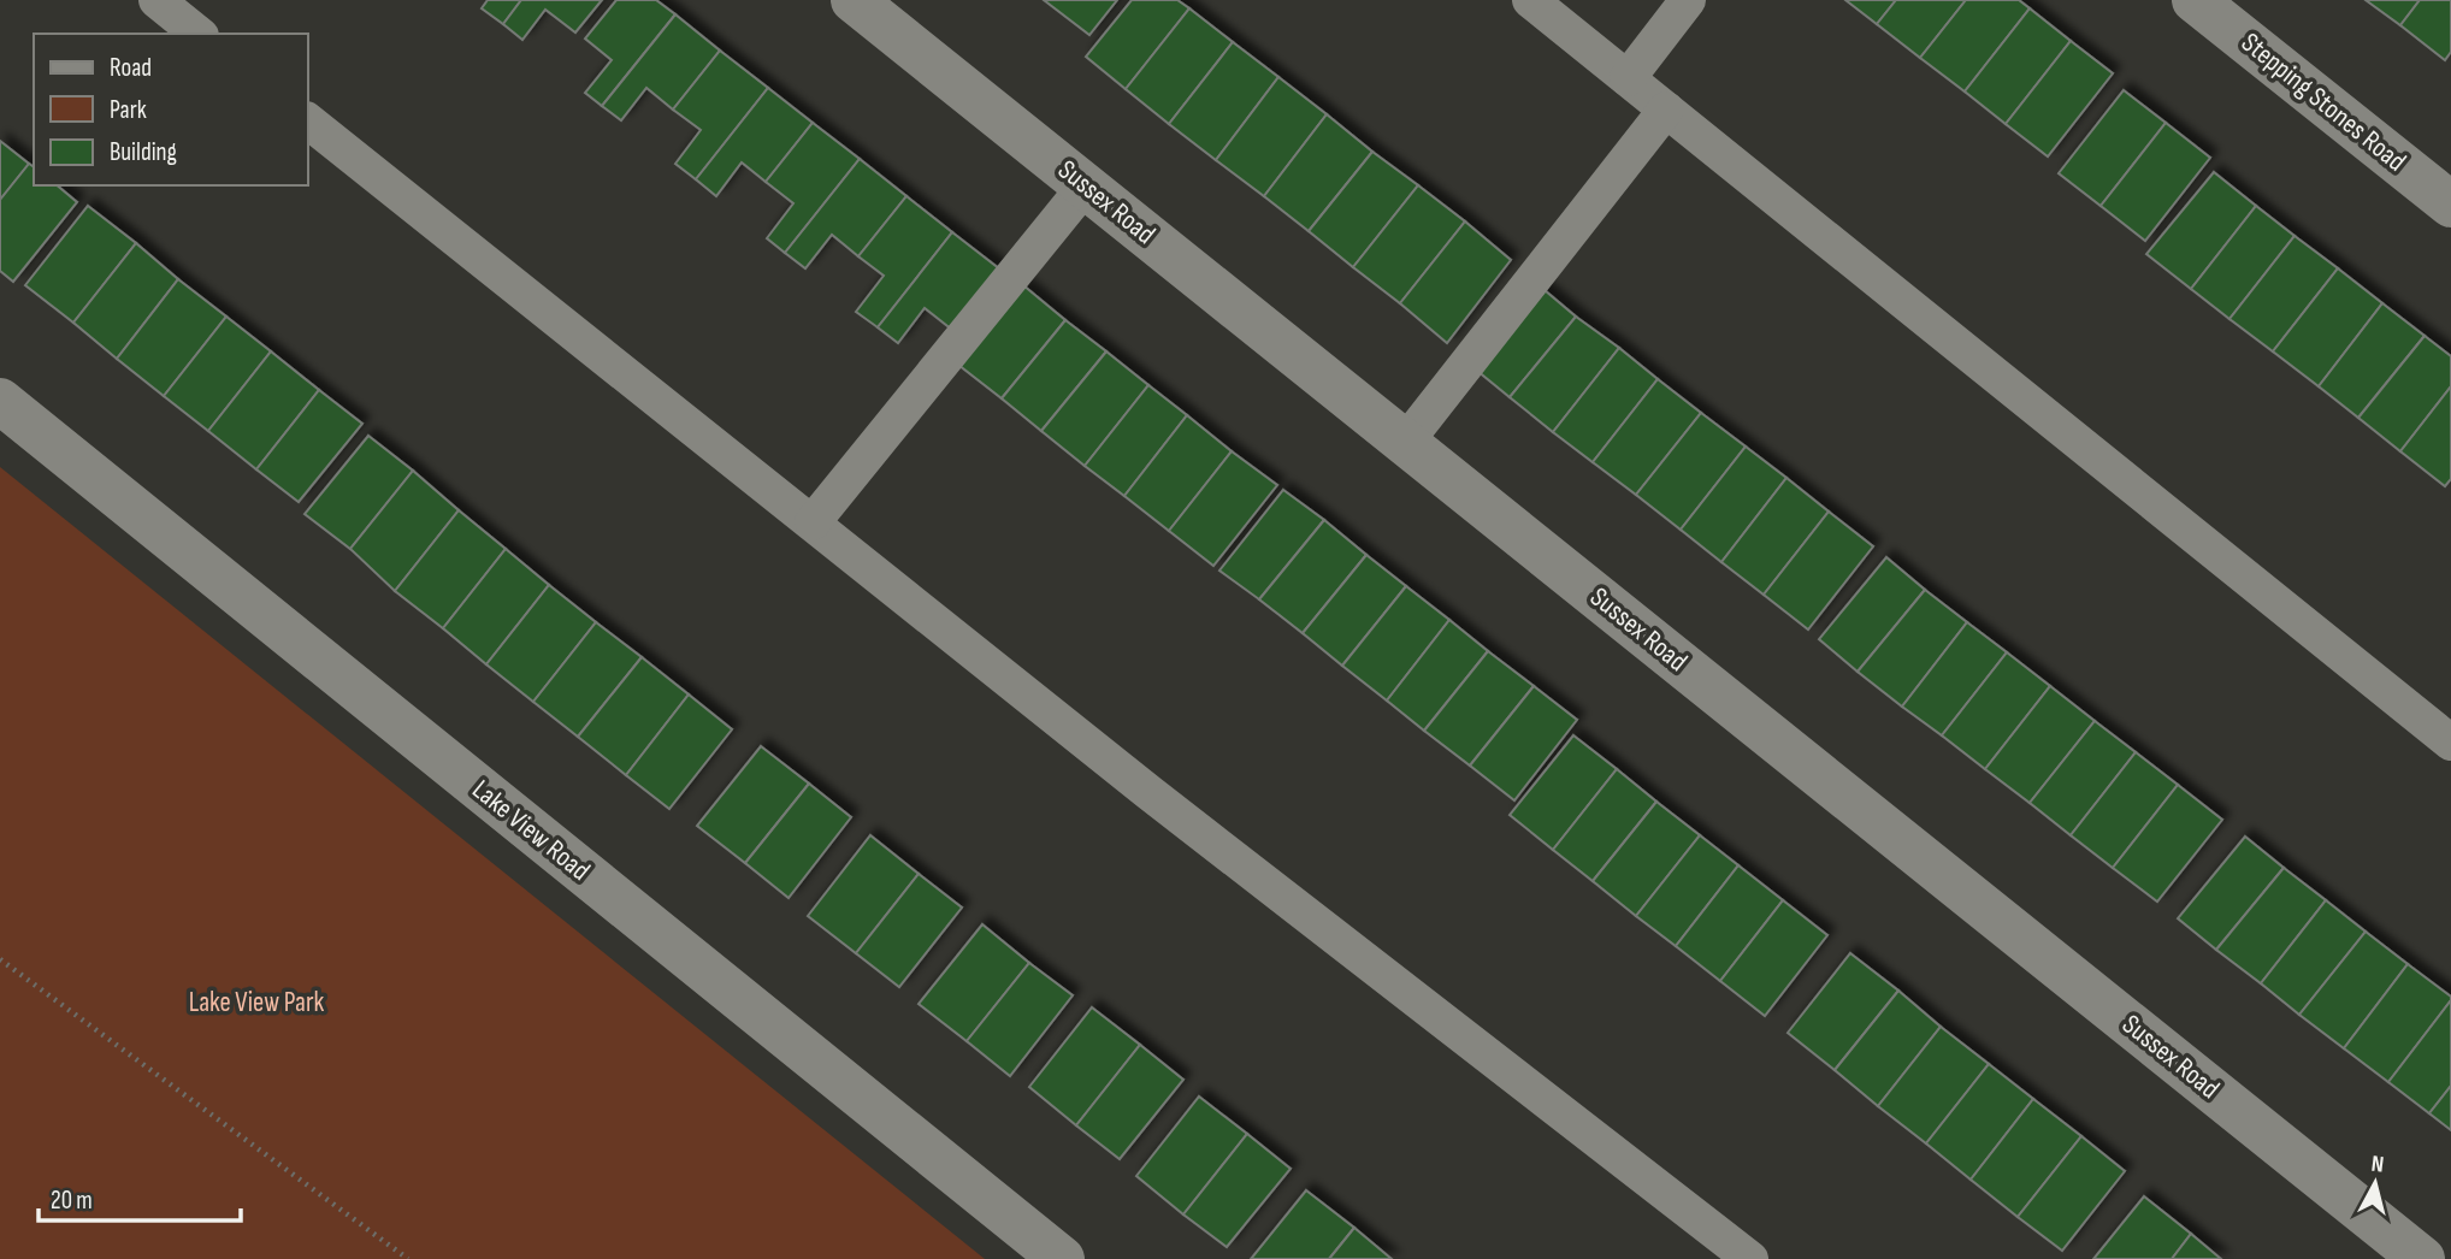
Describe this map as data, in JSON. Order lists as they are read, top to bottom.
{
  "streets": {
    "street": ["Stepping Stones Road", "Sussex Road", "Lake View Road"]
  },
  "parks": ["Lake View Park"],
  "legend": ["Road", "Park", "Building"],
  "scale_bar": "20 m",
  "north": "top"
}
